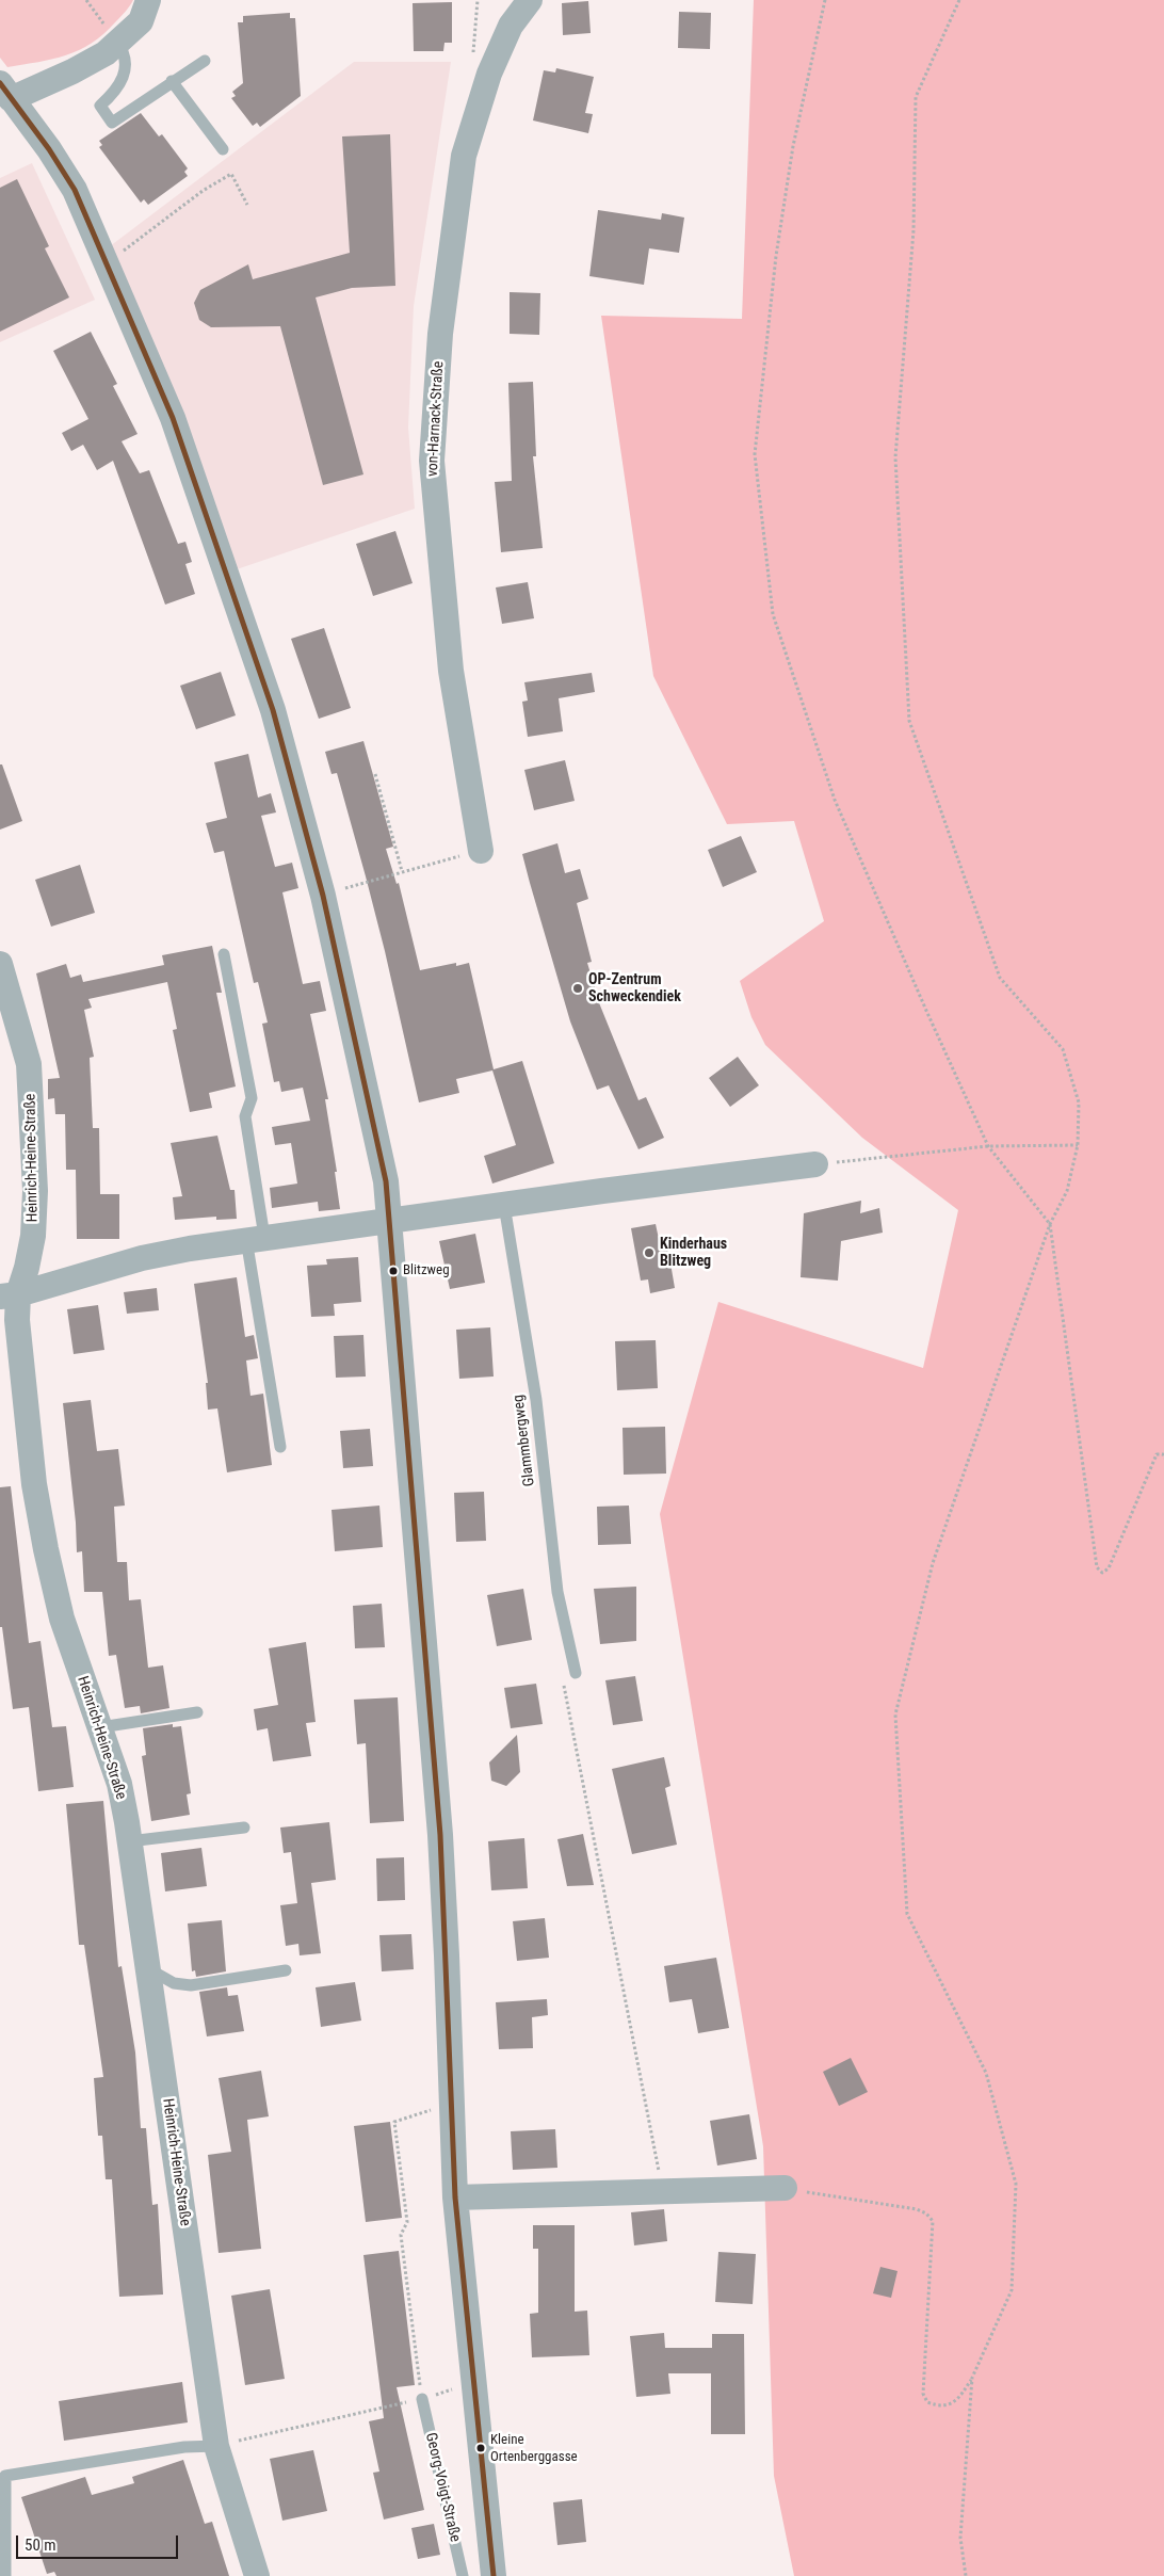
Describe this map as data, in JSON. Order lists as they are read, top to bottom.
{
  "streets": {
    "street": ["von-Harnack-Straße", "Heinrich-Heine-Straße"],
    "lane": ["Glammbergweg", "Georg-Voigt-Straße"]
  },
  "places": [
    "OP-Zentrum Schweckendiek",
    "Kinderhaus Blitzweg",
    "Blitzweg",
    "Kleine Ortenberggasse"
  ],
  "scale_bar": "50 m"
}
